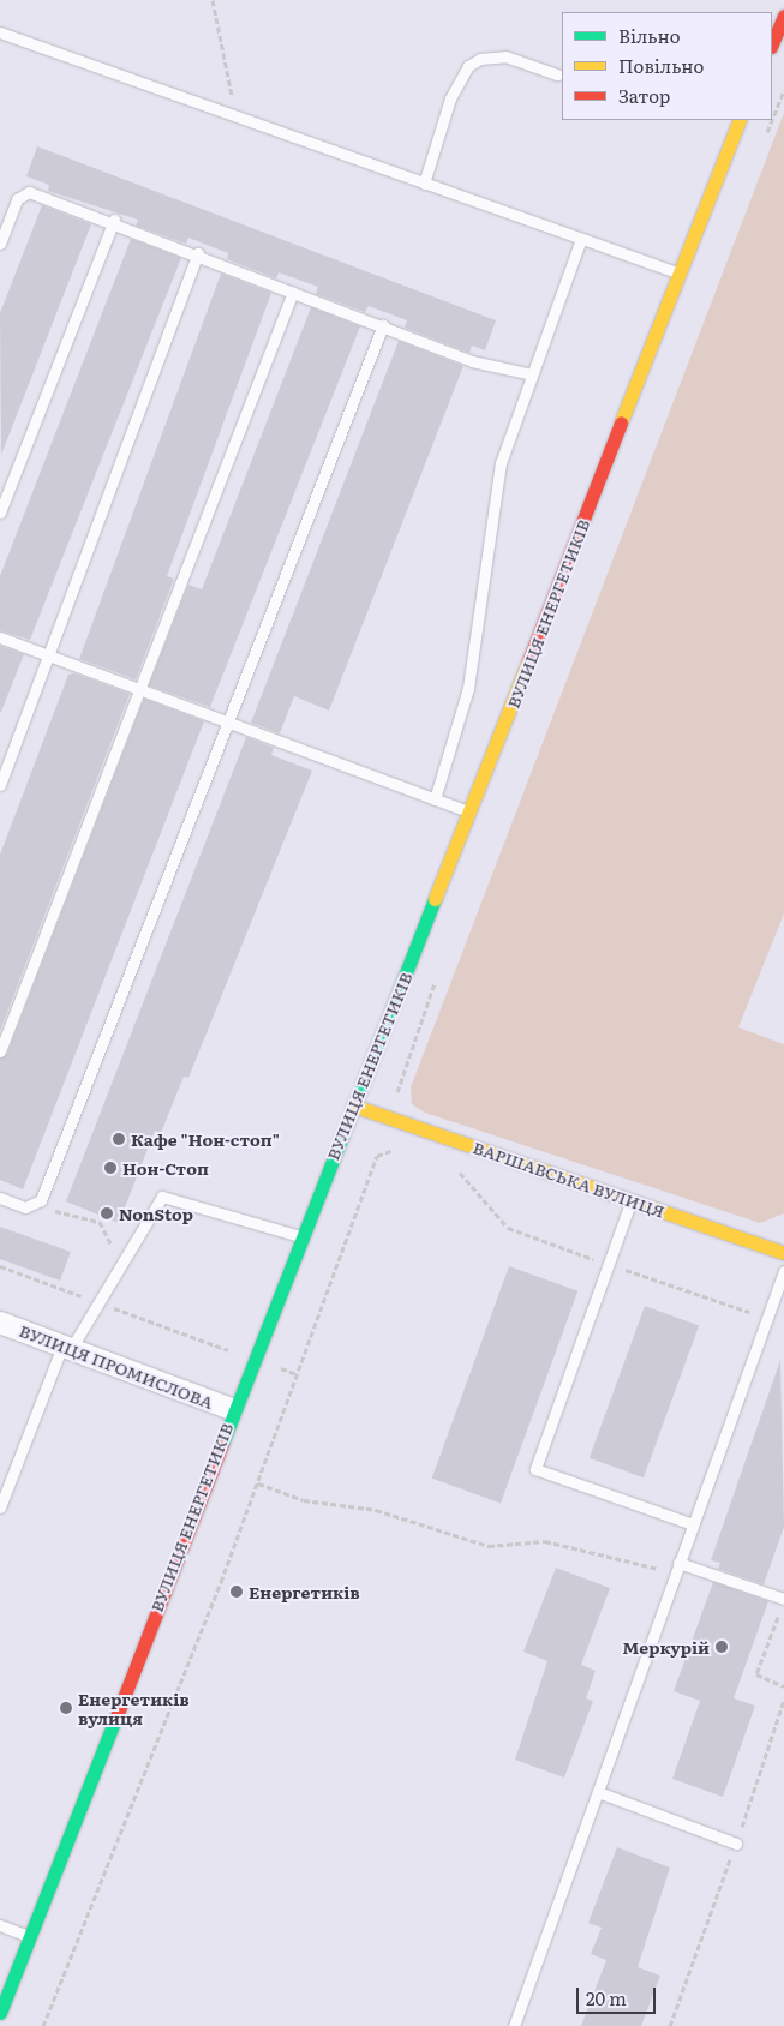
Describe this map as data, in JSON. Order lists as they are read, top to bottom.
{
  "streets": {
    "main road": ["ВУЛИЦЯ ЕНЕРГЕТИКІВ", "ВАРШАВСЬКА ВУЛИЦЯ"],
    "street": ["ВУЛИЦЯ ПРОМИСЛОВА"]
  },
  "crossings": [
    ["ВУЛИЦЯ ЕНЕРГЕТИКІВ", "ВАРШАВСЬКА ВУЛИЦЯ"],
    ["ВУЛИЦЯ ЕНЕРГЕТИКІВ", "ВУЛИЦЯ ПРОМИСЛОВА"]
  ],
  "places": [
    "Кафе \"Нон-стоп\"",
    "Нон-Стоп",
    "NonStop",
    "Енергетиків",
    "Меркурій",
    "Енергетиків вулиця"
  ],
  "legend": ["Вільно", "Повільно", "Затор"],
  "scale_bar": "20 m"
}
